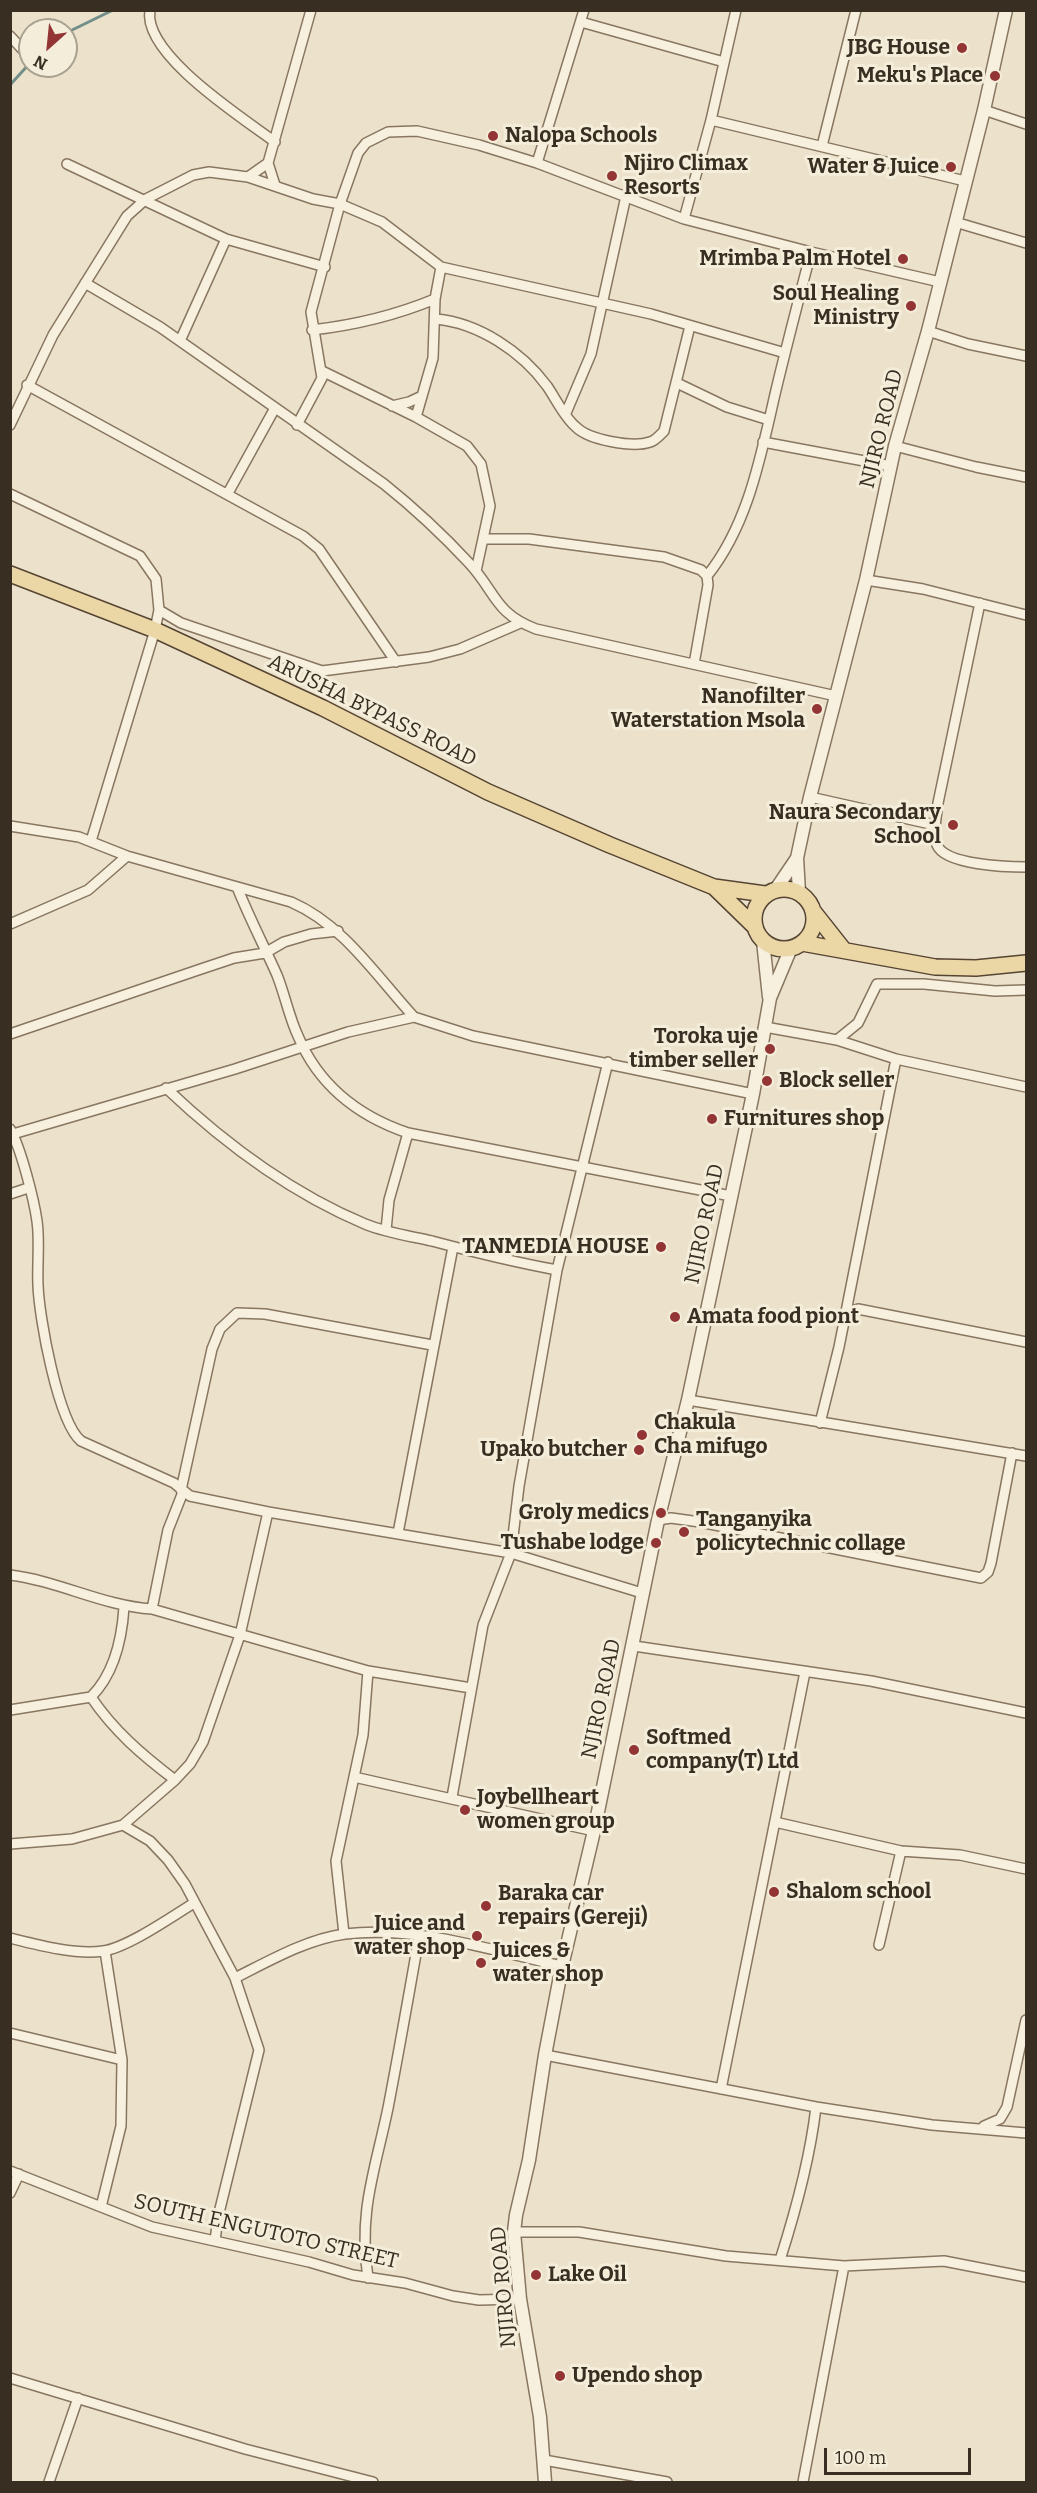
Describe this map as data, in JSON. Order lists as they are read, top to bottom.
{
  "streets": {
    "main road": ["ARUSHA BYPASS ROAD"],
    "street": ["NJIRO ROAD", "SOUTH ENGUTOTO STREET"]
  },
  "crossings": [
    ["NJIRO ROAD", "ARUSHA BYPASS ROAD"],
    ["NJIRO ROAD", "SOUTH ENGUTOTO STREET"]
  ],
  "places": [
    "JBG House",
    "Meku's Place",
    "Nalopa Schools",
    "Water & Juice",
    "Njiro Climax Resorts",
    "Mrimba Palm Hotel",
    "Soul Healing Ministry",
    "Nanofilter Waterstation Msola",
    "Naura Secondary School",
    "Toroka uje timber seller",
    "Block seller",
    "Furnitures shop",
    "TANMEDIA HOUSE",
    "Amata food piont",
    "Chakula Cha mifugo",
    "Upako butcher",
    "Groly medics",
    "Tanganyika policytechnic collage",
    "Tushabe lodge",
    "Softmed company(T) Ltd",
    "Joybellheart women group",
    "Shalom school",
    "Baraka car repairs (Gereji)",
    "Juice and water shop",
    "Juices & water shop",
    "Lake Oil",
    "Upendo shop"
  ],
  "scale_bar": "100 m",
  "north": "bottom left"
}
